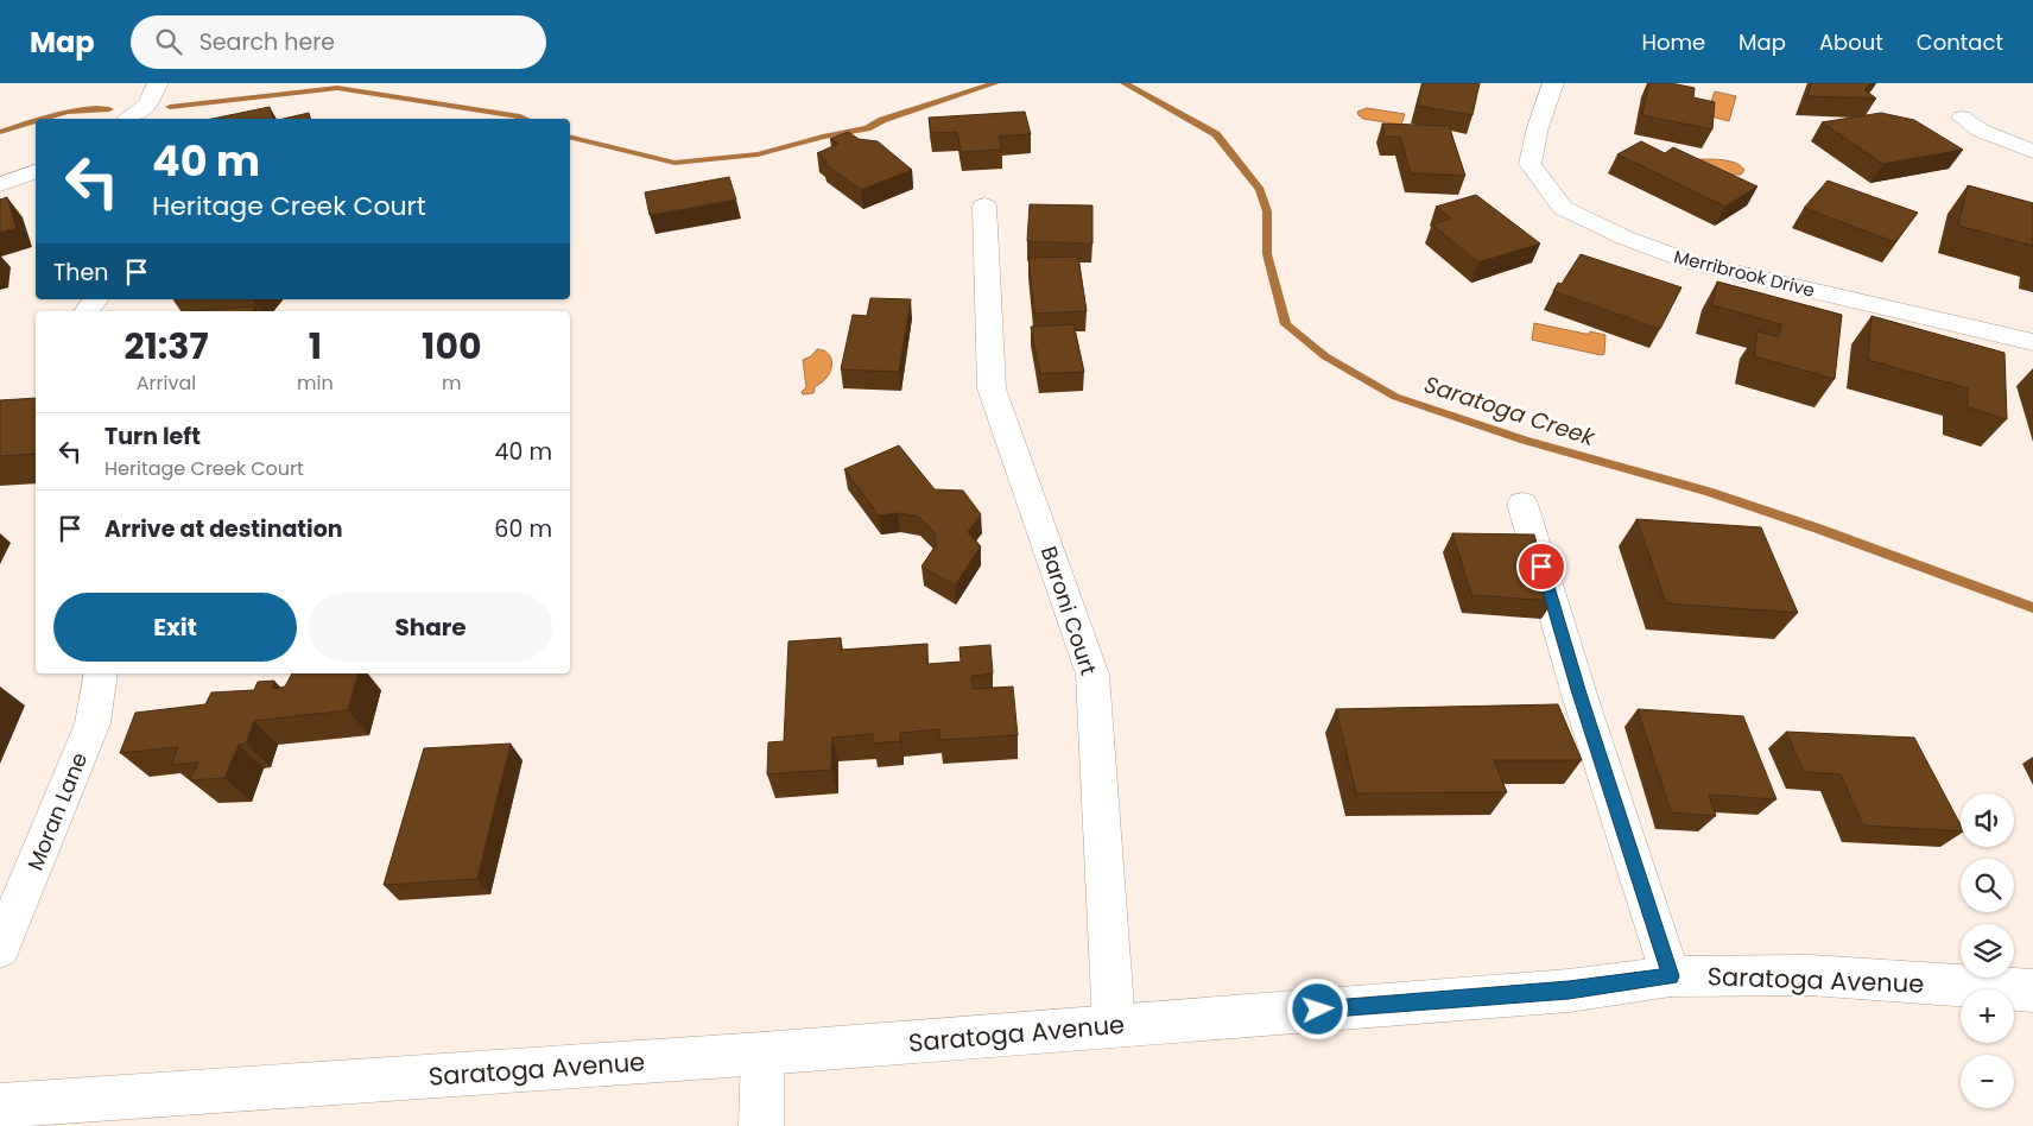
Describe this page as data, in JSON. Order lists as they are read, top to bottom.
{
  "streets": {
    "street": [
      "Merribrook Drive",
      "Baroni Court",
      "Moran Lane",
      "Saratoga Avenue"
    ]
  },
  "crossings": [
    ["Baroni Court", "Saratoga Avenue"]
  ],
  "water": ["Saratoga Creek"],
  "page": {
    "header": "Map",
    "search": "Search here",
    "nav": [
      "Home",
      "Map",
      "About",
      "Contact"
    ],
    "turn": ["40 m", "Heritage Creek Court"],
    "then": "Then",
    "eta": [
      "21:37",
      "Arrival",
      "1",
      "min",
      "100",
      "m"
    ],
    "list": [
      {
        "name": "Turn left",
        "note": "Heritage Creek Court",
        "value": "40 m"
      },
      {
        "name": "Arrive at destination",
        "value": "60 m"
      }
    ],
    "buttons": ["Exit", "Share"],
    "map_buttons": ["+", "−"]
  }
}
